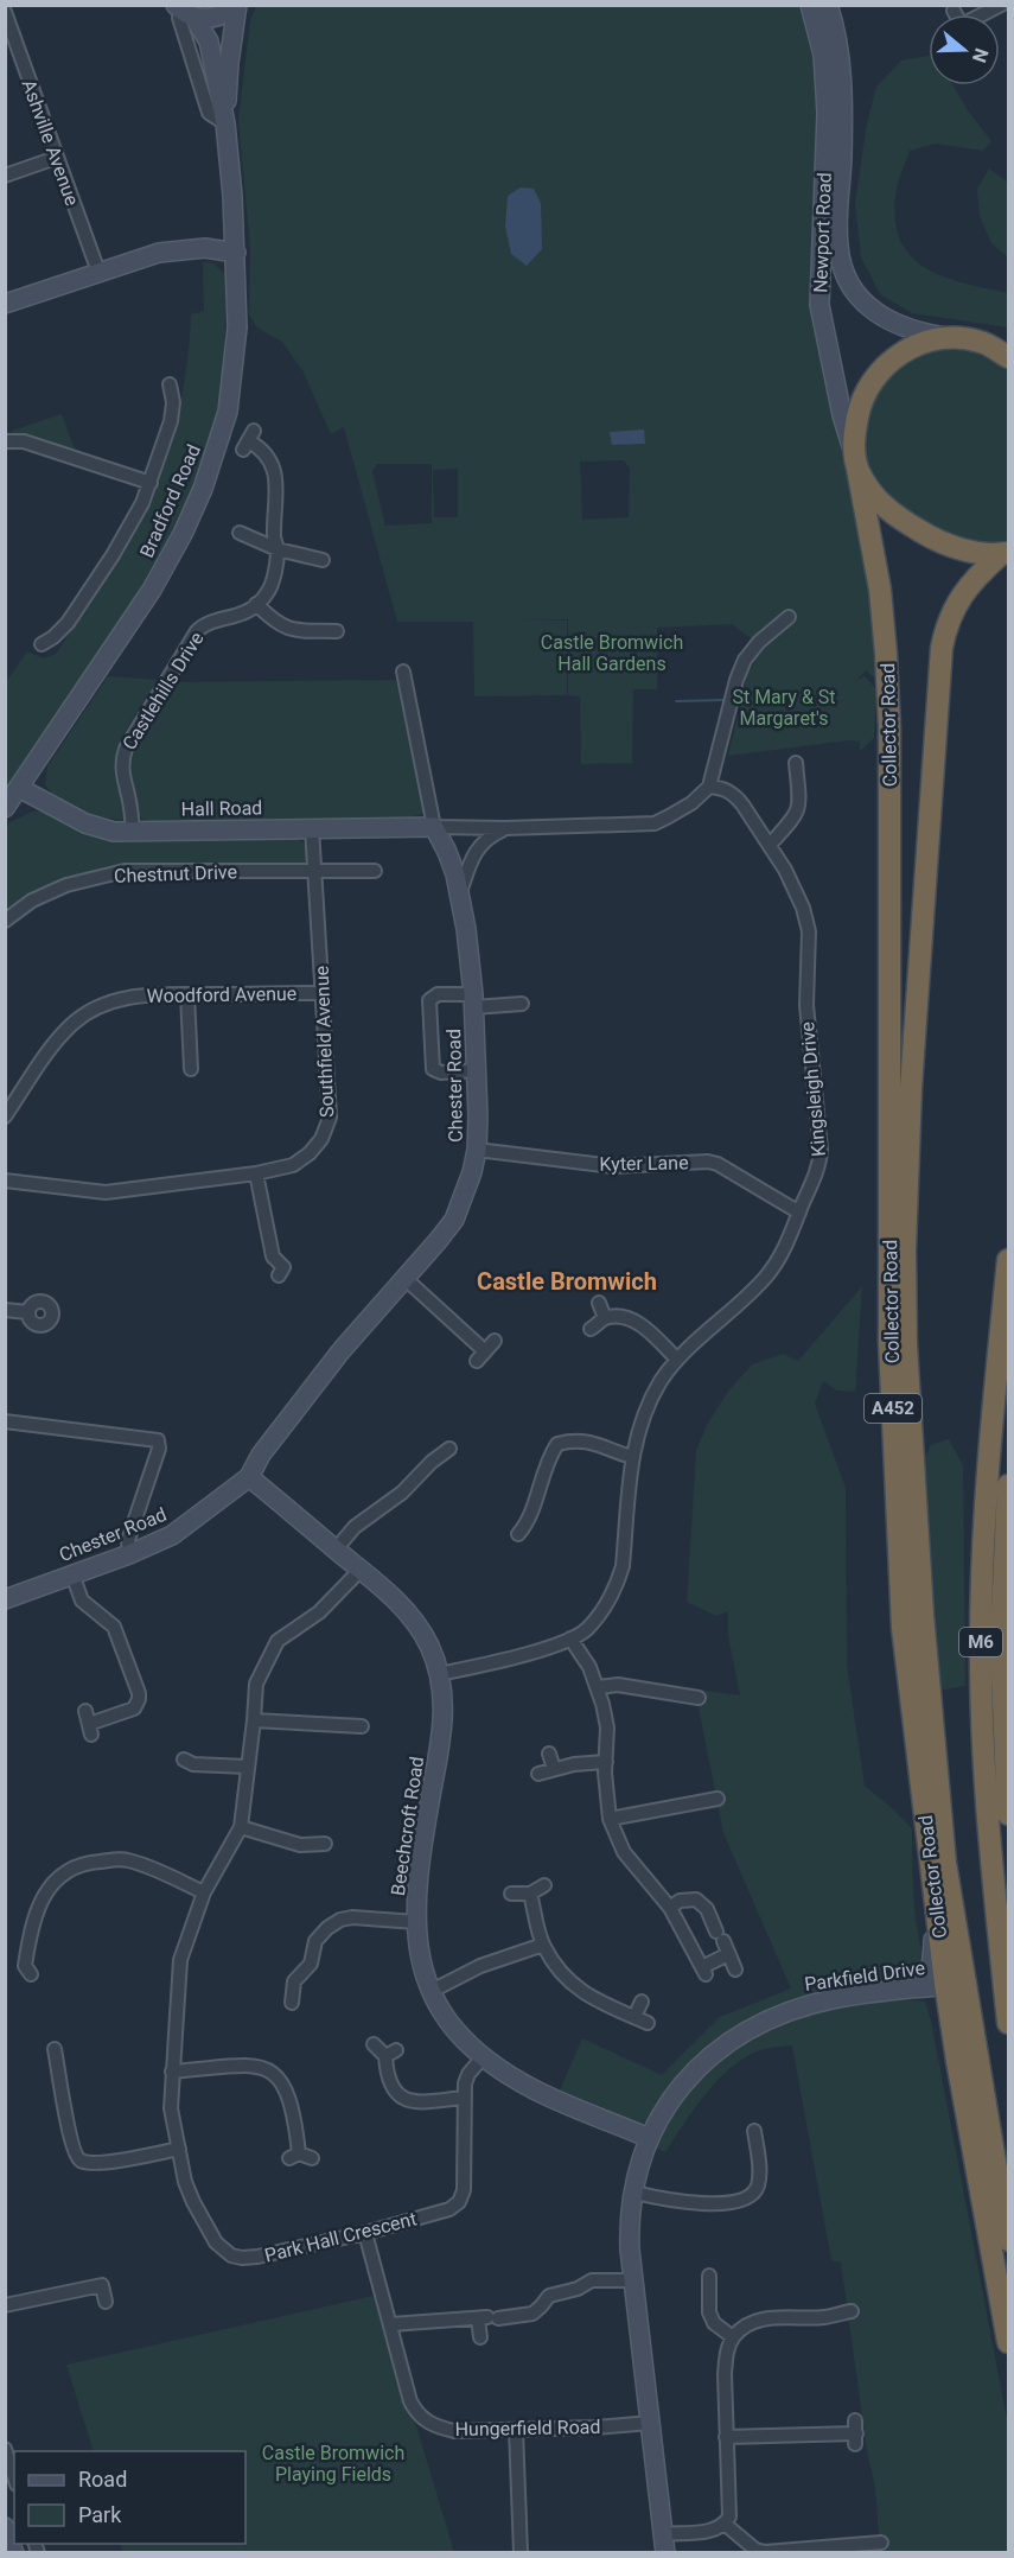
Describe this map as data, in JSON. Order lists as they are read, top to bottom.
{
  "streets": {
    "highway": ["Collector Road", "A452", "M6"],
    "main road": [
      "Newport Road",
      "Bradford Road",
      "Hall Road",
      "Chester Road",
      "Beechcroft Road",
      "Parkfield Drive"
    ],
    "street": [
      "Ashville Avenue",
      "Castlehills Drive",
      "Chestnut Drive",
      "Woodford Avenue",
      "Southfield Avenue",
      "Kingsleigh Drive",
      "Kyter Lane",
      "Park Hall Crescent",
      "Hungerfield Road"
    ]
  },
  "crossings": [
    ["Newport Road", "Collector Road"],
    ["Bradford Road", "Hall Road"],
    ["Castlehills Drive", "Hall Road"],
    ["Collector Road", "Parkfield Drive"],
    ["Hall Road", "Southfield Avenue"],
    ["Hall Road", "Chester Road"],
    ["Chestnut Drive", "Southfield Avenue"],
    ["Woodford Avenue", "Southfield Avenue"],
    ["Chester Road", "Kyter Lane"],
    ["Chester Road", "Beechcroft Road"],
    ["Kingsleigh Drive", "Kyter Lane"],
    ["Kingsleigh Drive", "Beechcroft Road"],
    ["Beechcroft Road", "Parkfield Drive"],
    ["Beechcroft Road", "Park Hall Crescent"],
    ["Parkfield Drive", "Hungerfield Road"],
    ["Park Hall Crescent", "Hungerfield Road"]
  ],
  "districts": ["Castle Bromwich"],
  "parks": ["Castle Bromwich Hall Gardens", "St Mary & St Margaret's", "Castle Bromwich Playing Fields"],
  "legend": ["Road", "Park"],
  "north": "right"
}
